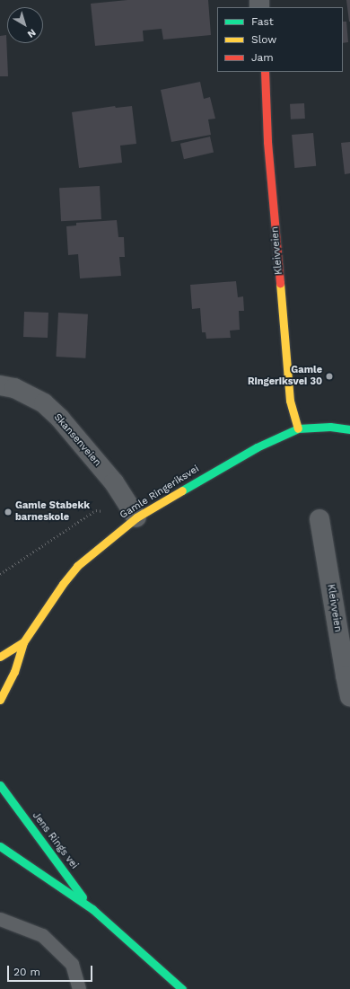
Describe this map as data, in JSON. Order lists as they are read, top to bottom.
{
  "streets": {
    "street": [
      "Kleivveien",
      "Skansenveien",
      "Gamle Ringeriksvei",
      "Jens Rings vei"
    ]
  },
  "crossings": [
    ["Kleivveien", "Gamle Ringeriksvei"],
    ["Skansenveien", "Gamle Ringeriksvei"]
  ],
  "places": ["Gamle Ringeriksvei 30", "Gamle Stabekk barneskole"],
  "legend": ["Fast", "Slow", "Jam"],
  "scale_bar": "20 m",
  "north": "bottom right"
}
